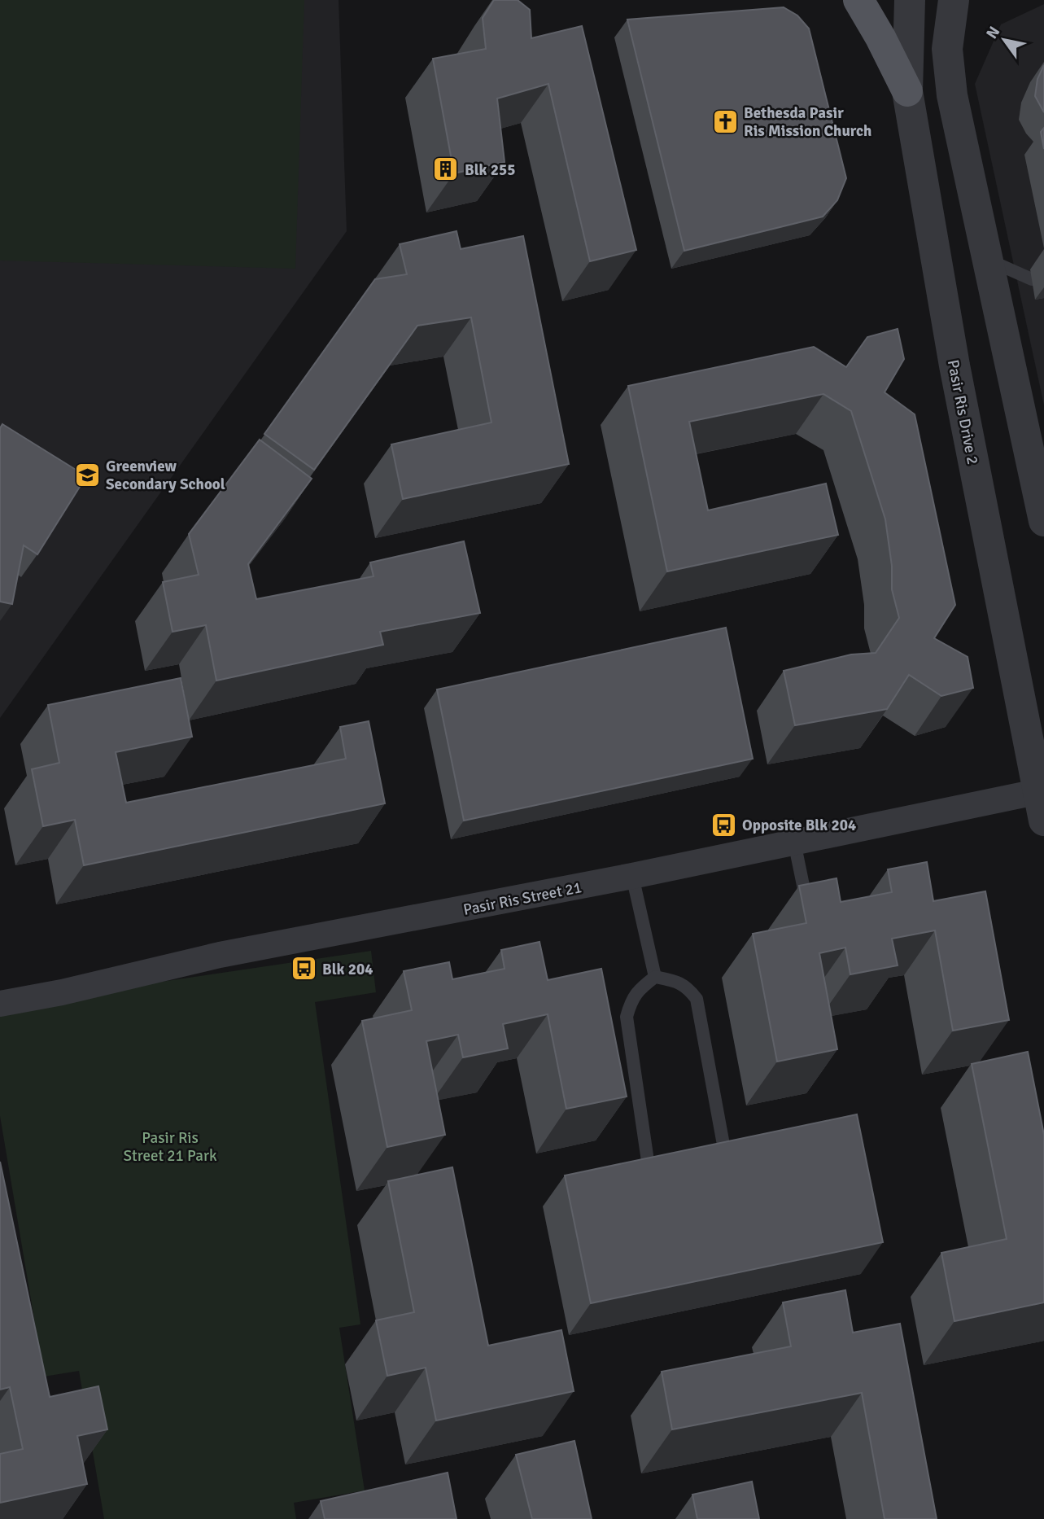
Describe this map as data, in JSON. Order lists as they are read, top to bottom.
{
  "streets": {
    "street": ["Pasir Ris Drive 2", "Pasir Ris Street 21"]
  },
  "crossings": [
    ["Pasir Ris Drive 2", "Pasir Ris Street 21"]
  ],
  "parks": ["Pasir Ris Street 21 Park"],
  "places": {
    "church": ["Bethesda Pasir Ris Mission Church"],
    "building": ["Blk 255"],
    "school or university": ["Greenview Secondary School"],
    "bus stop": ["Opposite Blk 204", "Blk 204"]
  },
  "north": "top left"
}
